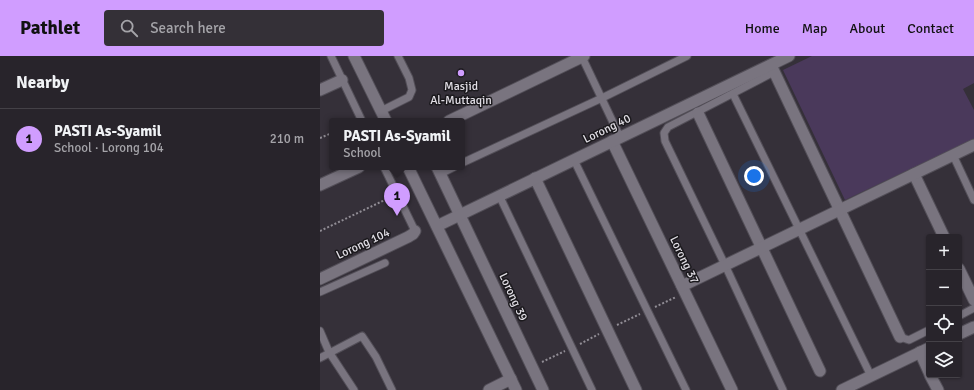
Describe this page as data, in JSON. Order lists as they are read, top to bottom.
{
  "streets": {
    "street": [
      "Lorong 40",
      "Lorong 104",
      "Lorong 37",
      "Lorong 39"
    ]
  },
  "crossings": [
    ["Lorong 40", "Lorong 37"],
    ["Lorong 40", "Lorong 39"]
  ],
  "places": ["Masjid Al-Muttaqin"],
  "page": {
    "header": "Pathlet",
    "search": "Search here",
    "nav": [
      "Home",
      "Map",
      "About",
      "Contact"
    ],
    "heading": "Nearby",
    "list": [
      {
        "mark": "1",
        "name": "PASTI As-Syamil",
        "note": "School · Lorong 104",
        "value": "210 m"
      }
    ],
    "popup": ["PASTI As-Syamil", "School"],
    "pins": "1",
    "map_buttons": ["+", "−"]
  }
}
